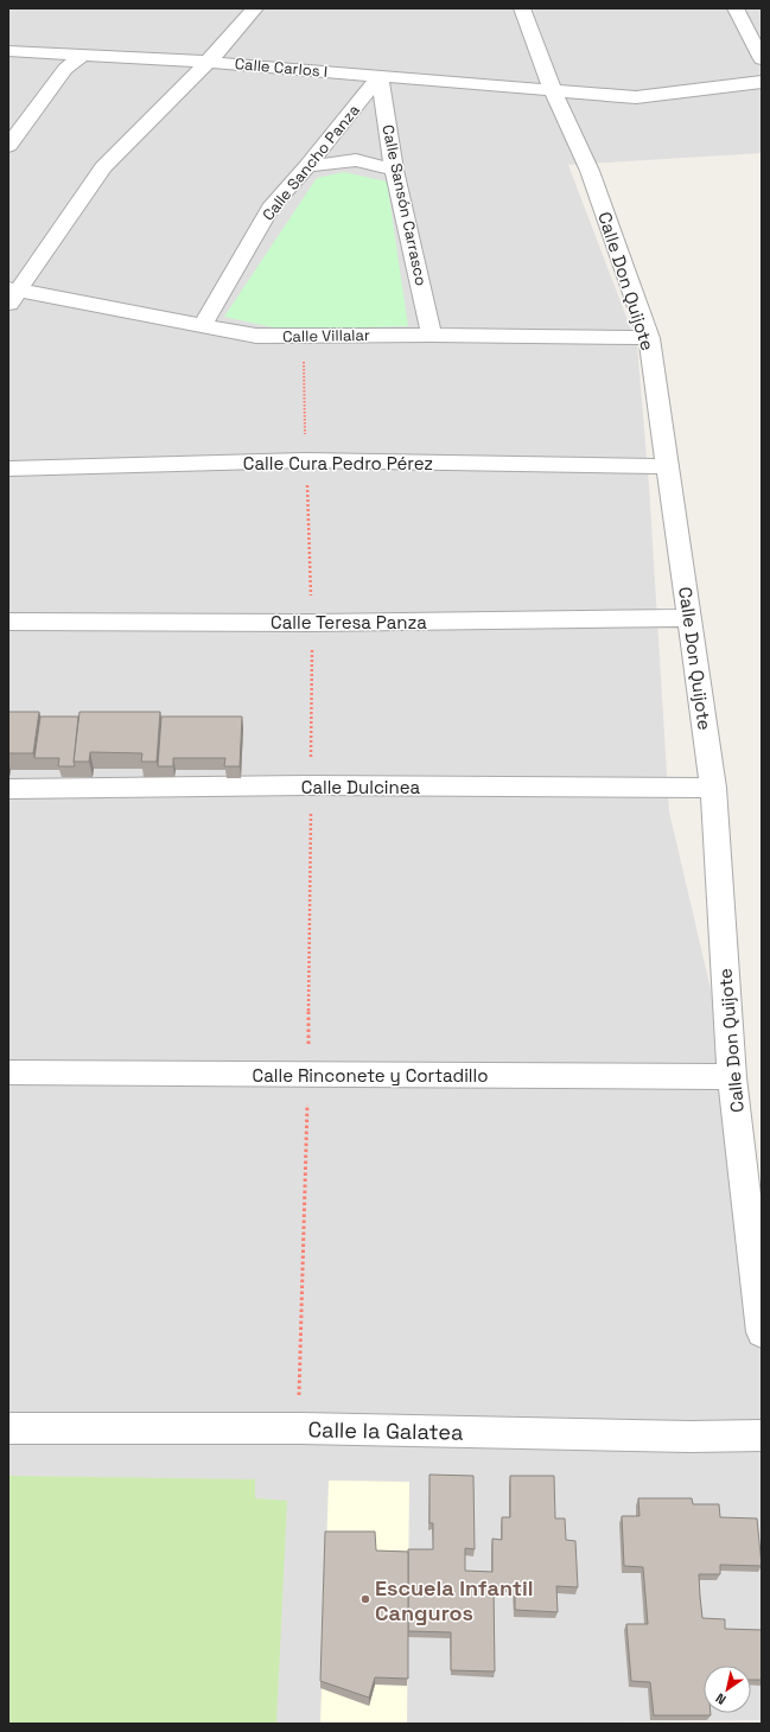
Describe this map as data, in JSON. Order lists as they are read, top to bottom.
{
  "streets": {
    "street": [
      "Calle Carlos I",
      "Calle Sancho Panza",
      "Calle Sansón Carrasco",
      "Calle Don Quijote",
      "Calle Villalar",
      "Calle Cura Pedro Pérez",
      "Calle Teresa Panza",
      "Calle Dulcinea",
      "Calle Rinconete y Cortadillo",
      "Calle la Galatea"
    ]
  },
  "crossings": [
    ["Calle Carlos I", "Calle Sancho Panza"],
    ["Calle Carlos I", "Calle Sansón Carrasco"],
    ["Calle Carlos I", "Calle Don Quijote"],
    ["Calle Sancho Panza", "Calle Sansón Carrasco"],
    ["Calle Sancho Panza", "Calle Villalar"],
    ["Calle Sansón Carrasco", "Calle Villalar"],
    ["Calle Don Quijote", "Calle Villalar"],
    ["Calle Don Quijote", "Calle Cura Pedro Pérez"],
    ["Calle Don Quijote", "Calle Teresa Panza"],
    ["Calle Don Quijote", "Calle Dulcinea"],
    ["Calle Don Quijote", "Calle Rinconete y Cortadillo"]
  ],
  "places": ["Escuela Infantil Canguros"],
  "north": "bottom left"
}
